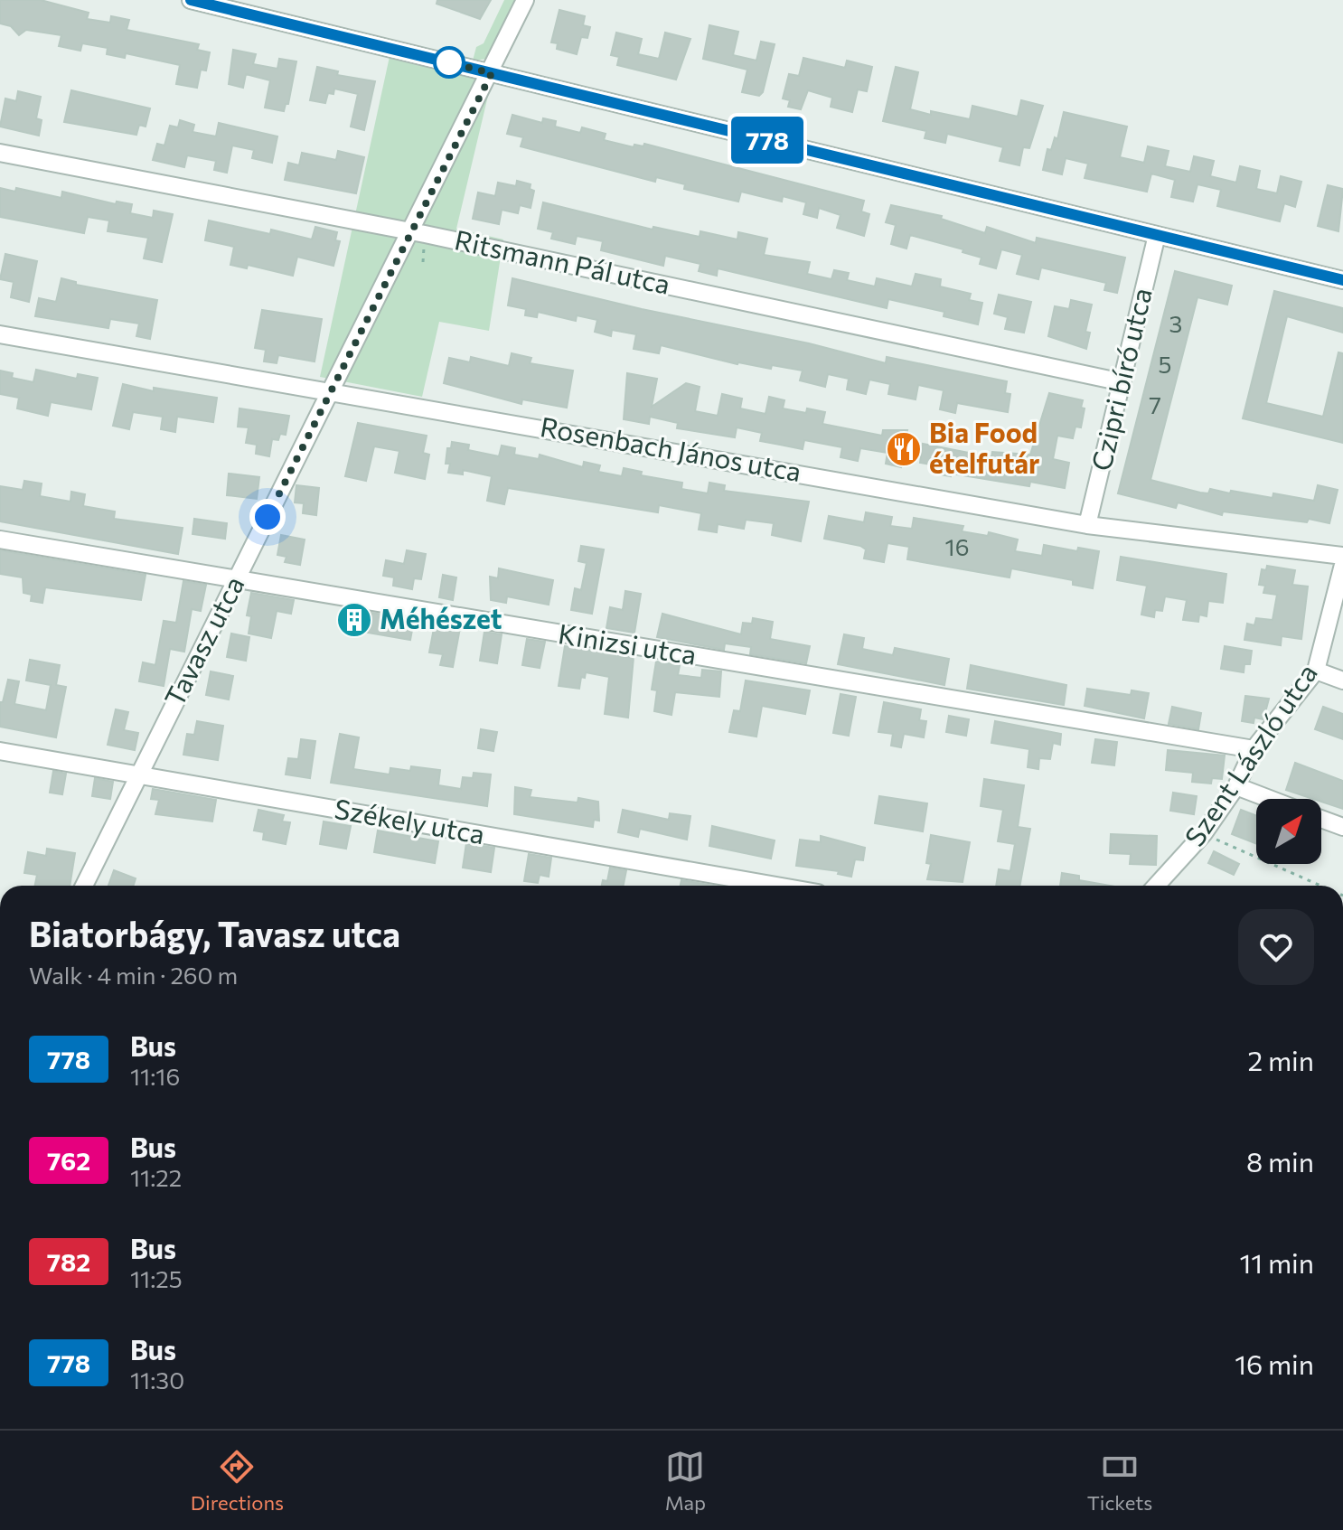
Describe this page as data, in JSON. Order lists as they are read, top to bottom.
{
  "streets": {
    "street": [
      "Ritsmann Pál utca",
      "Czipri bíró utca",
      "Rosenbach János utca",
      "Tavasz utca",
      "Kinizsi utca",
      "Szent László utca",
      "Székely utca"
    ]
  },
  "crossings": [
    ["Ritsmann Pál utca", "Czipri bíró utca"],
    ["Ritsmann Pál utca", "Tavasz utca"],
    ["Czipri bíró utca", "Rosenbach János utca"],
    ["Rosenbach János utca", "Tavasz utca"],
    ["Tavasz utca", "Kinizsi utca"],
    ["Tavasz utca", "Székely utca"],
    ["Kinizsi utca", "Szent László utca"]
  ],
  "places": {
    "restaurant": ["Bia Food ételfutár"],
    "building": ["Méhészet"]
  },
  "lines": ["bus line 778"],
  "house_numbers": [
    "3",
    "5",
    "7",
    "16"
  ],
  "north": "top right",
  "page": {
    "on_map": "778",
    "heading": ["Biatorbágy, Tavasz utca", "Walk · 4 min · 260 m"],
    "list": [
      {
        "mark": "778",
        "name": "Bus",
        "note": "11:16",
        "value": "2 min"
      },
      {
        "mark": "762",
        "name": "Bus",
        "note": "11:22",
        "value": "8 min"
      },
      {
        "mark": "782",
        "name": "Bus",
        "note": "11:25",
        "value": "11 min"
      },
      {
        "mark": "778",
        "name": "Bus",
        "note": "11:30",
        "value": "16 min"
      }
    ],
    "tabs": ["Directions", "Map", "Tickets"]
  }
}
